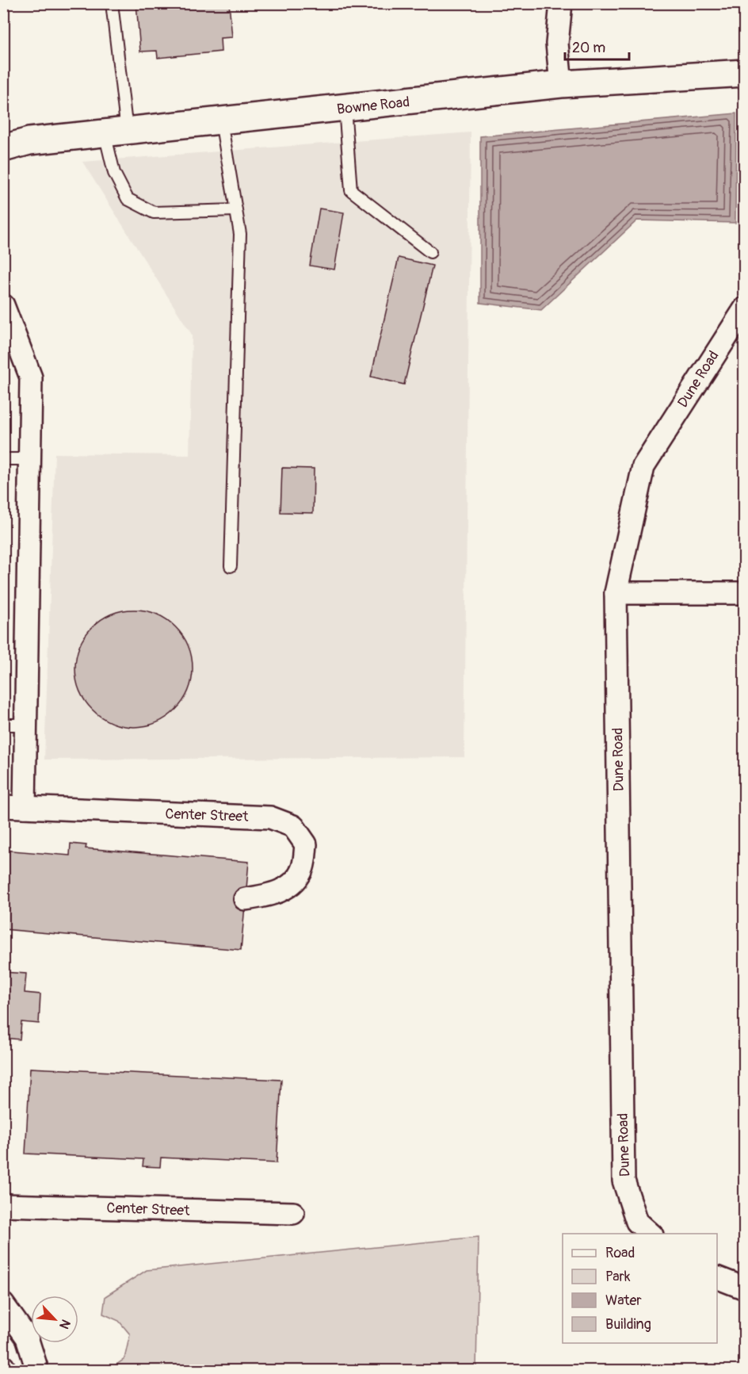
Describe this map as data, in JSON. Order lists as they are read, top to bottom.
{
  "streets": {
    "street": ["Bowne Road", "Dune Road", "Center Street"]
  },
  "legend": [
    "Road",
    "Park",
    "Water",
    "Building"
  ],
  "scale_bar": "20 m",
  "north": "bottom right"
}
